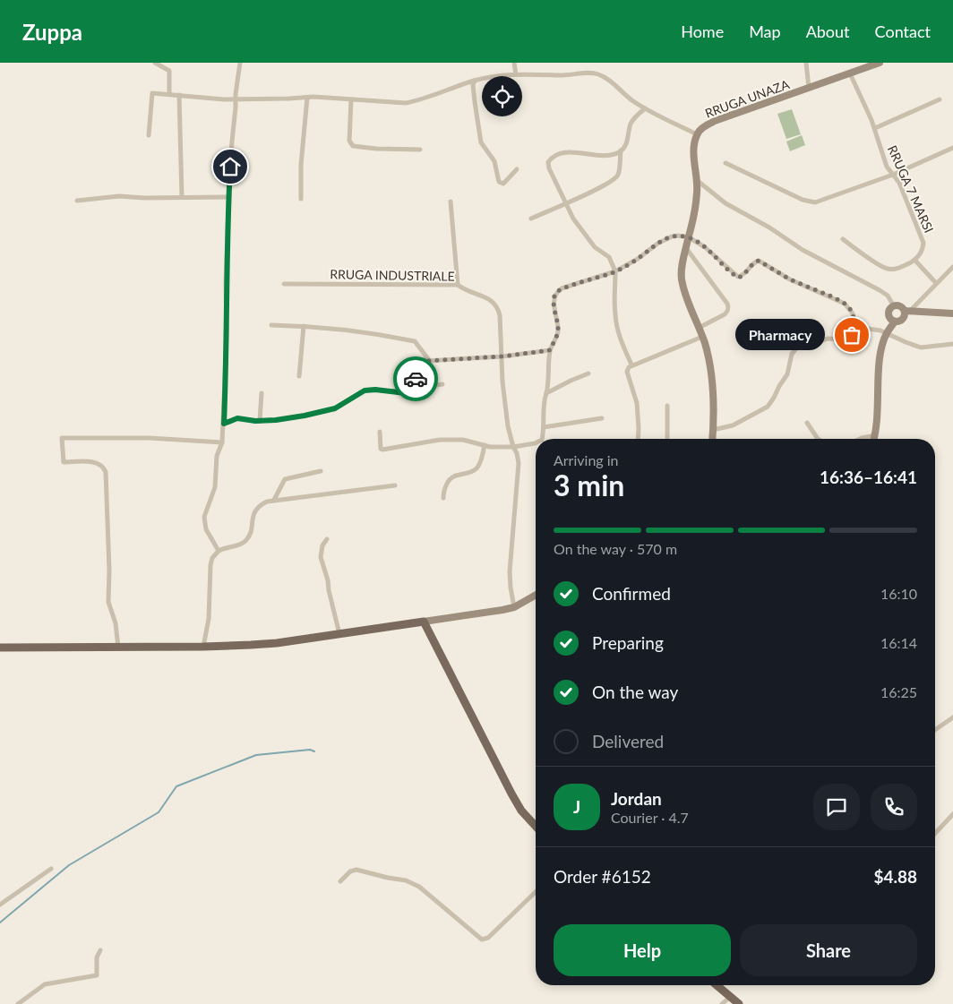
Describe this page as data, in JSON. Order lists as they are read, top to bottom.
{
  "streets": {
    "main road": ["RRUGA UNAZA"],
    "street": ["RRUGA 7 MARSI", "RRUGA INDUSTRIALE"]
  },
  "crossings": [
    ["RRUGA UNAZA", "RRUGA 7 MARSI"]
  ],
  "places": ["Pharmacy"],
  "page": {
    "header": "Zuppa",
    "nav": [
      "Home",
      "Map",
      "About",
      "Contact"
    ],
    "bubble": "Pharmacy",
    "heading": ["3 min", "Arriving in", "16:36–16:41"],
    "panel": [
      "Jordan",
      "Courier · 4.7",
      "Order #6152",
      "$4.88"
    ],
    "bar": "On the way · 570 m",
    "list": [
      ["Confirmed", "16:10"],
      ["Preparing", "16:14"],
      ["On the way", "16:25"],
      "Delivered"
    ],
    "round": "J",
    "buttons": ["Help", "Share"]
  }
}
